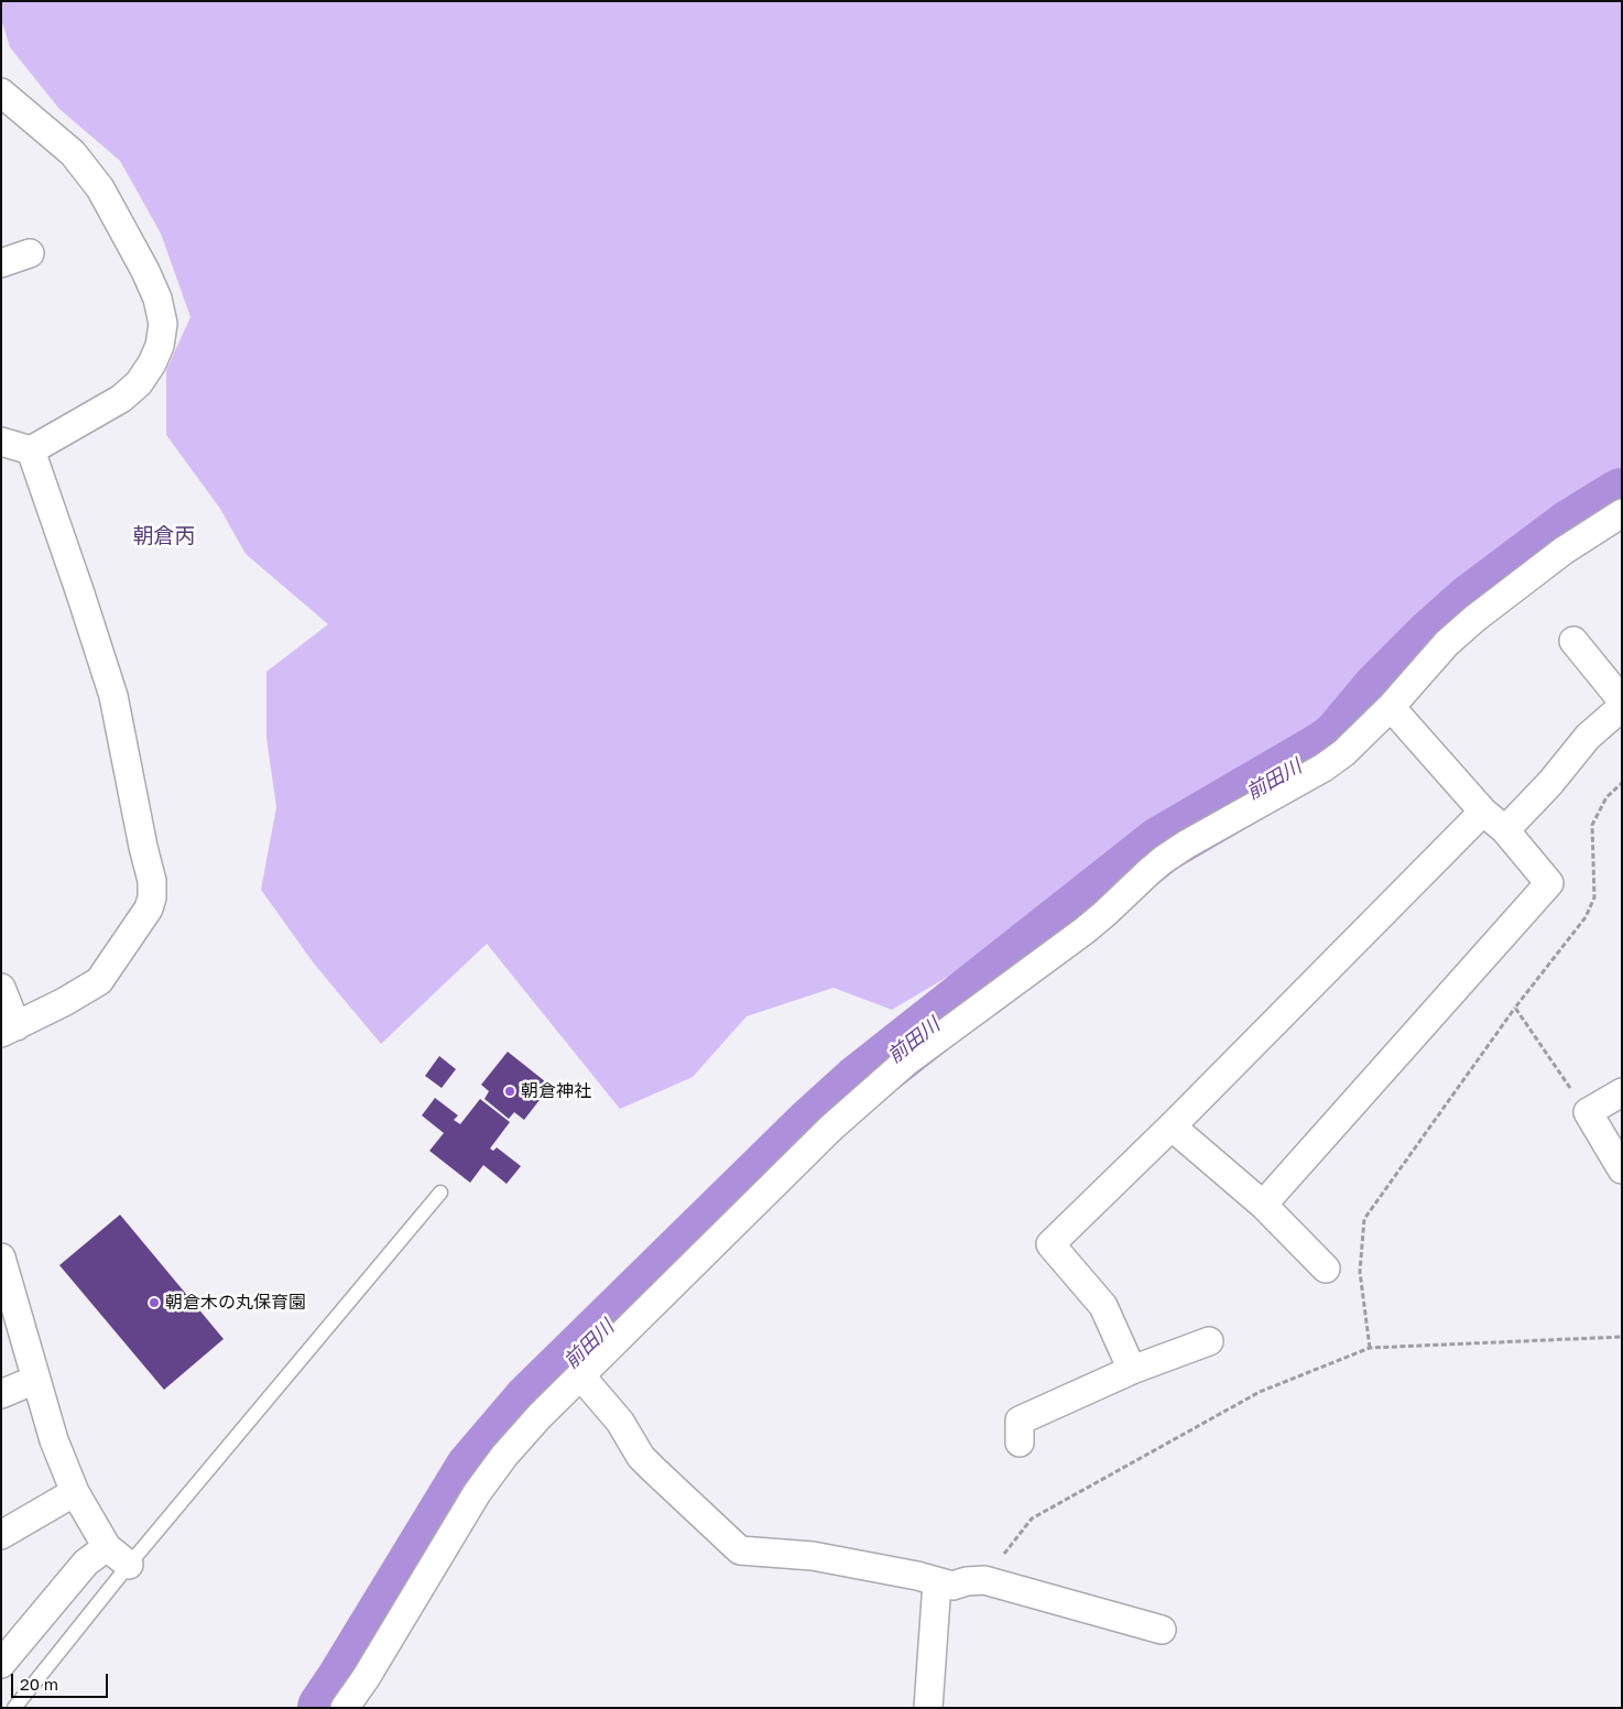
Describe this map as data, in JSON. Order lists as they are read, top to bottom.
{
  "districts": ["朝倉丙"],
  "water": ["前田川"],
  "places": ["朝倉神社", "朝倉木の丸保育園"],
  "scale_bar": "20 m"
}
